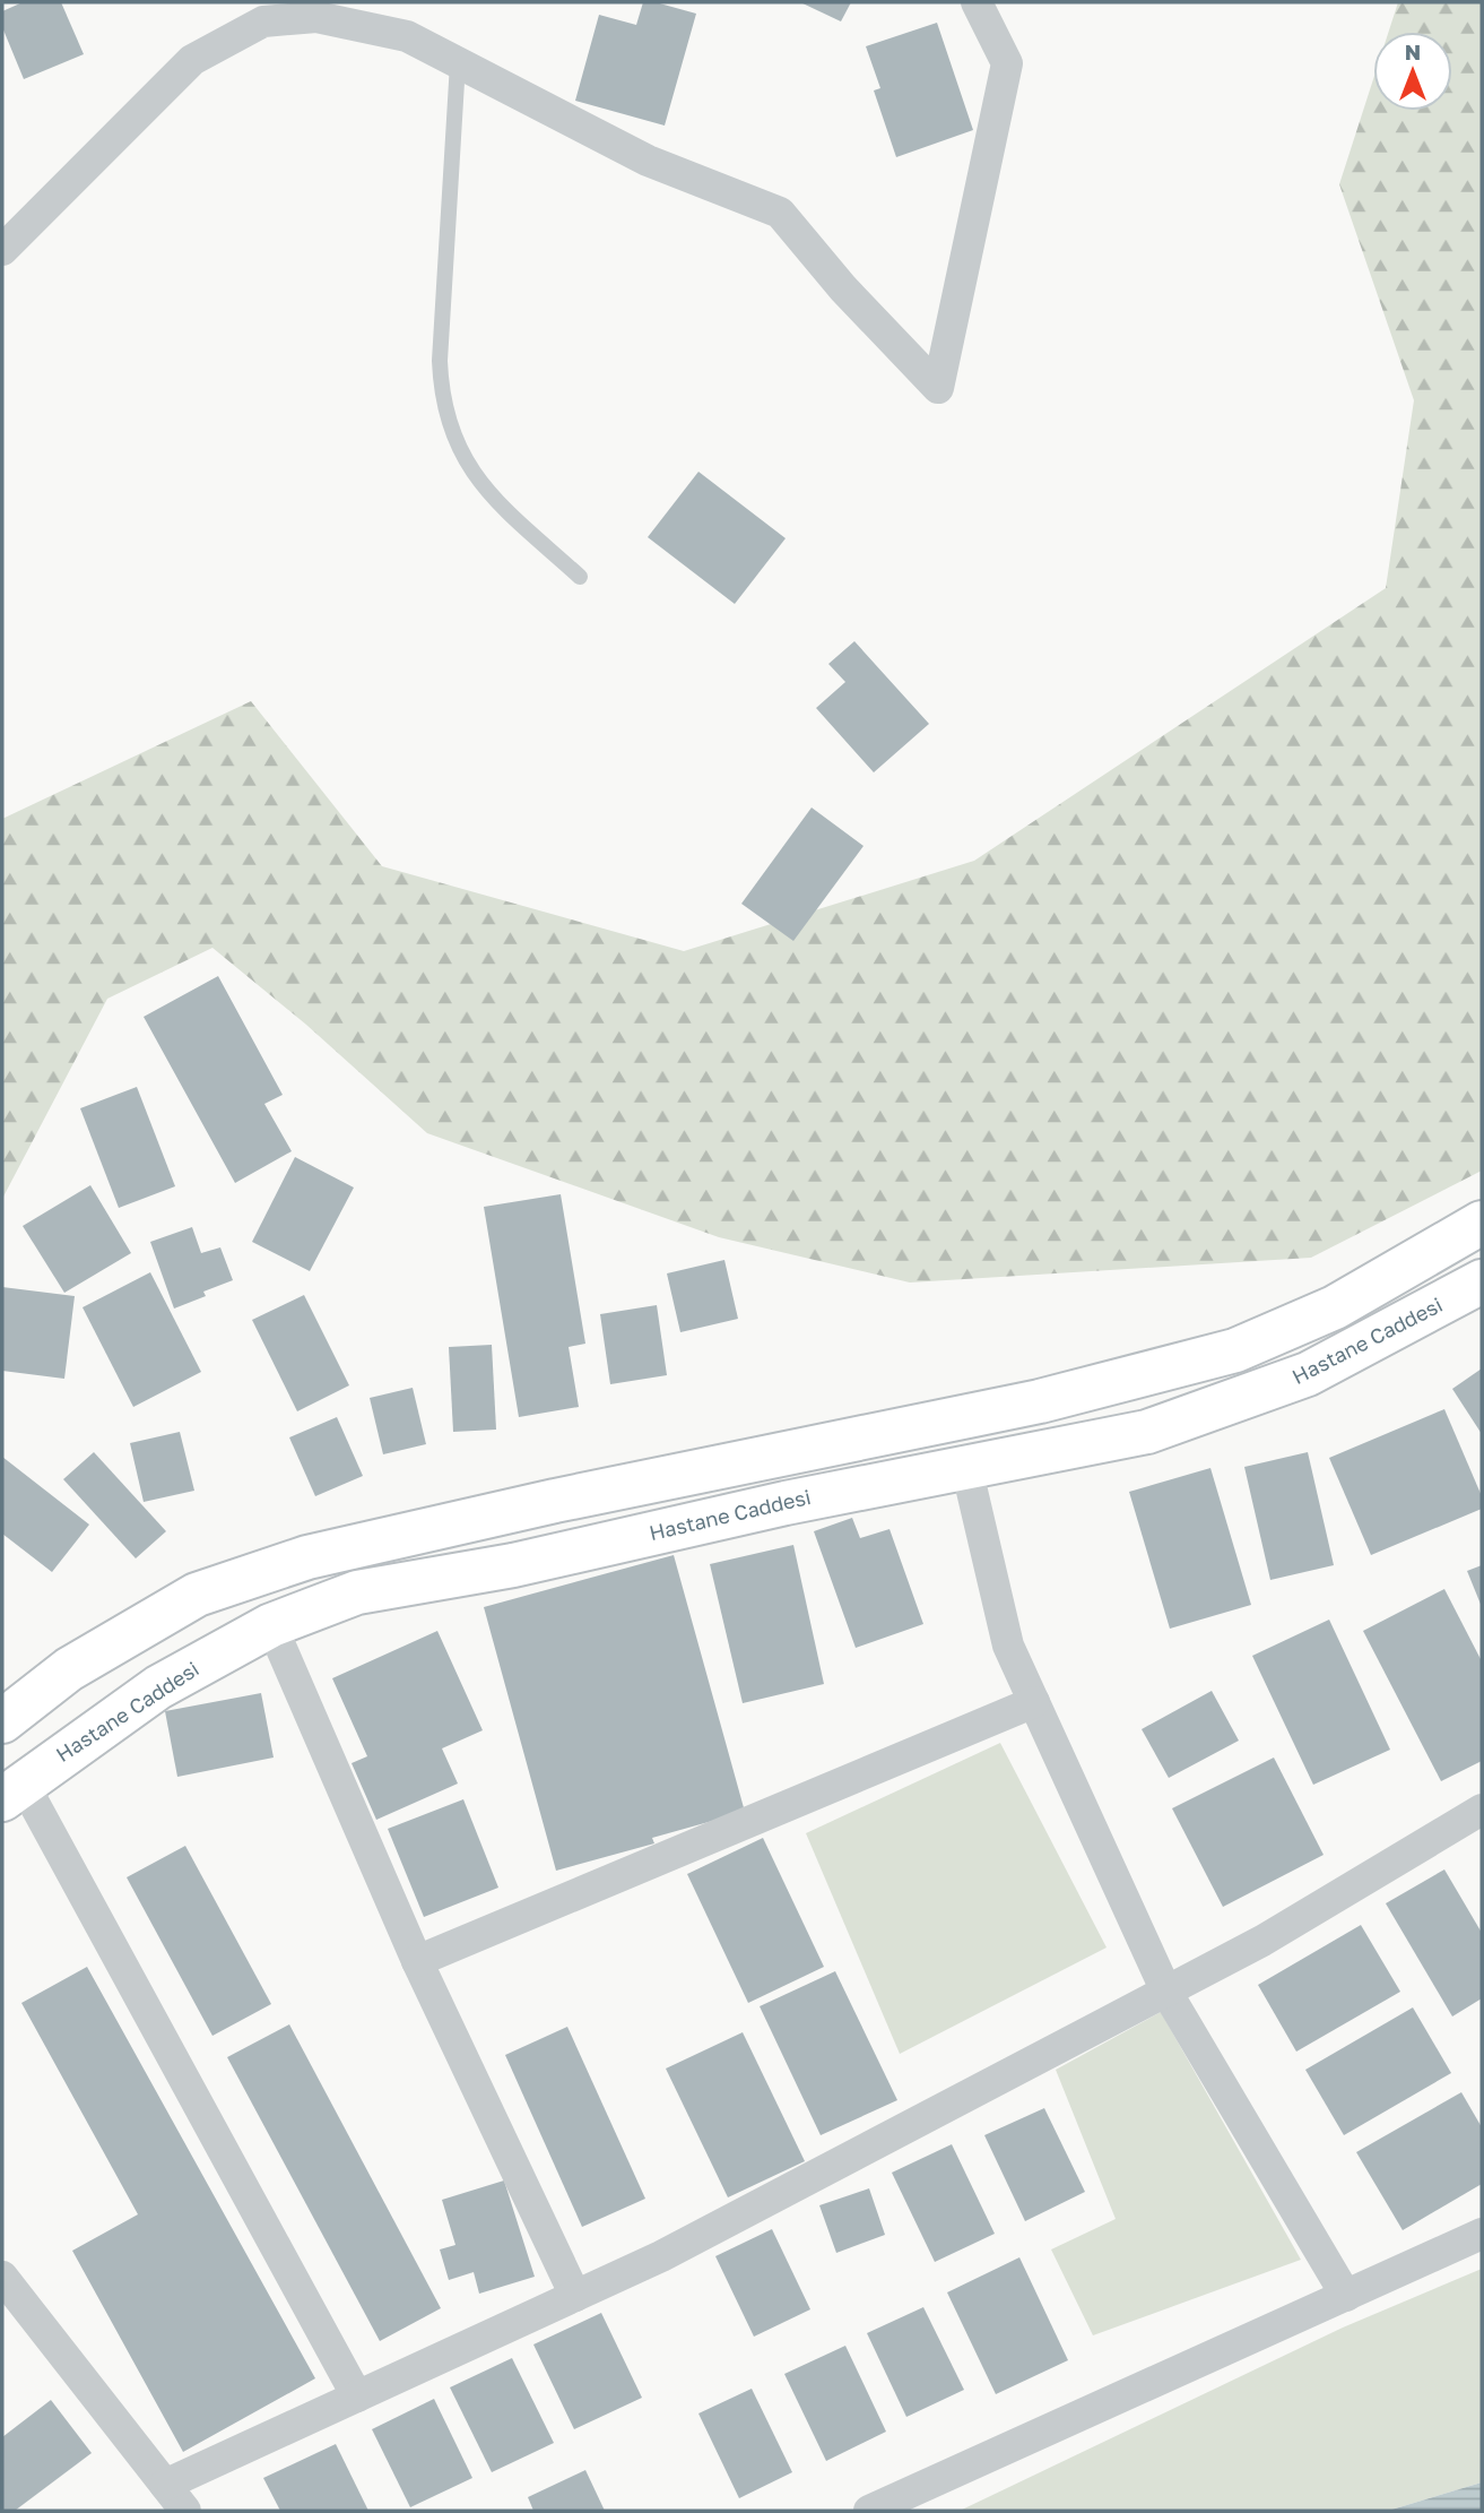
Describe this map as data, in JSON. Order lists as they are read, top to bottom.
{
  "streets": {
    "main road": ["Hastane Caddesi"]
  },
  "north": "top"
}
